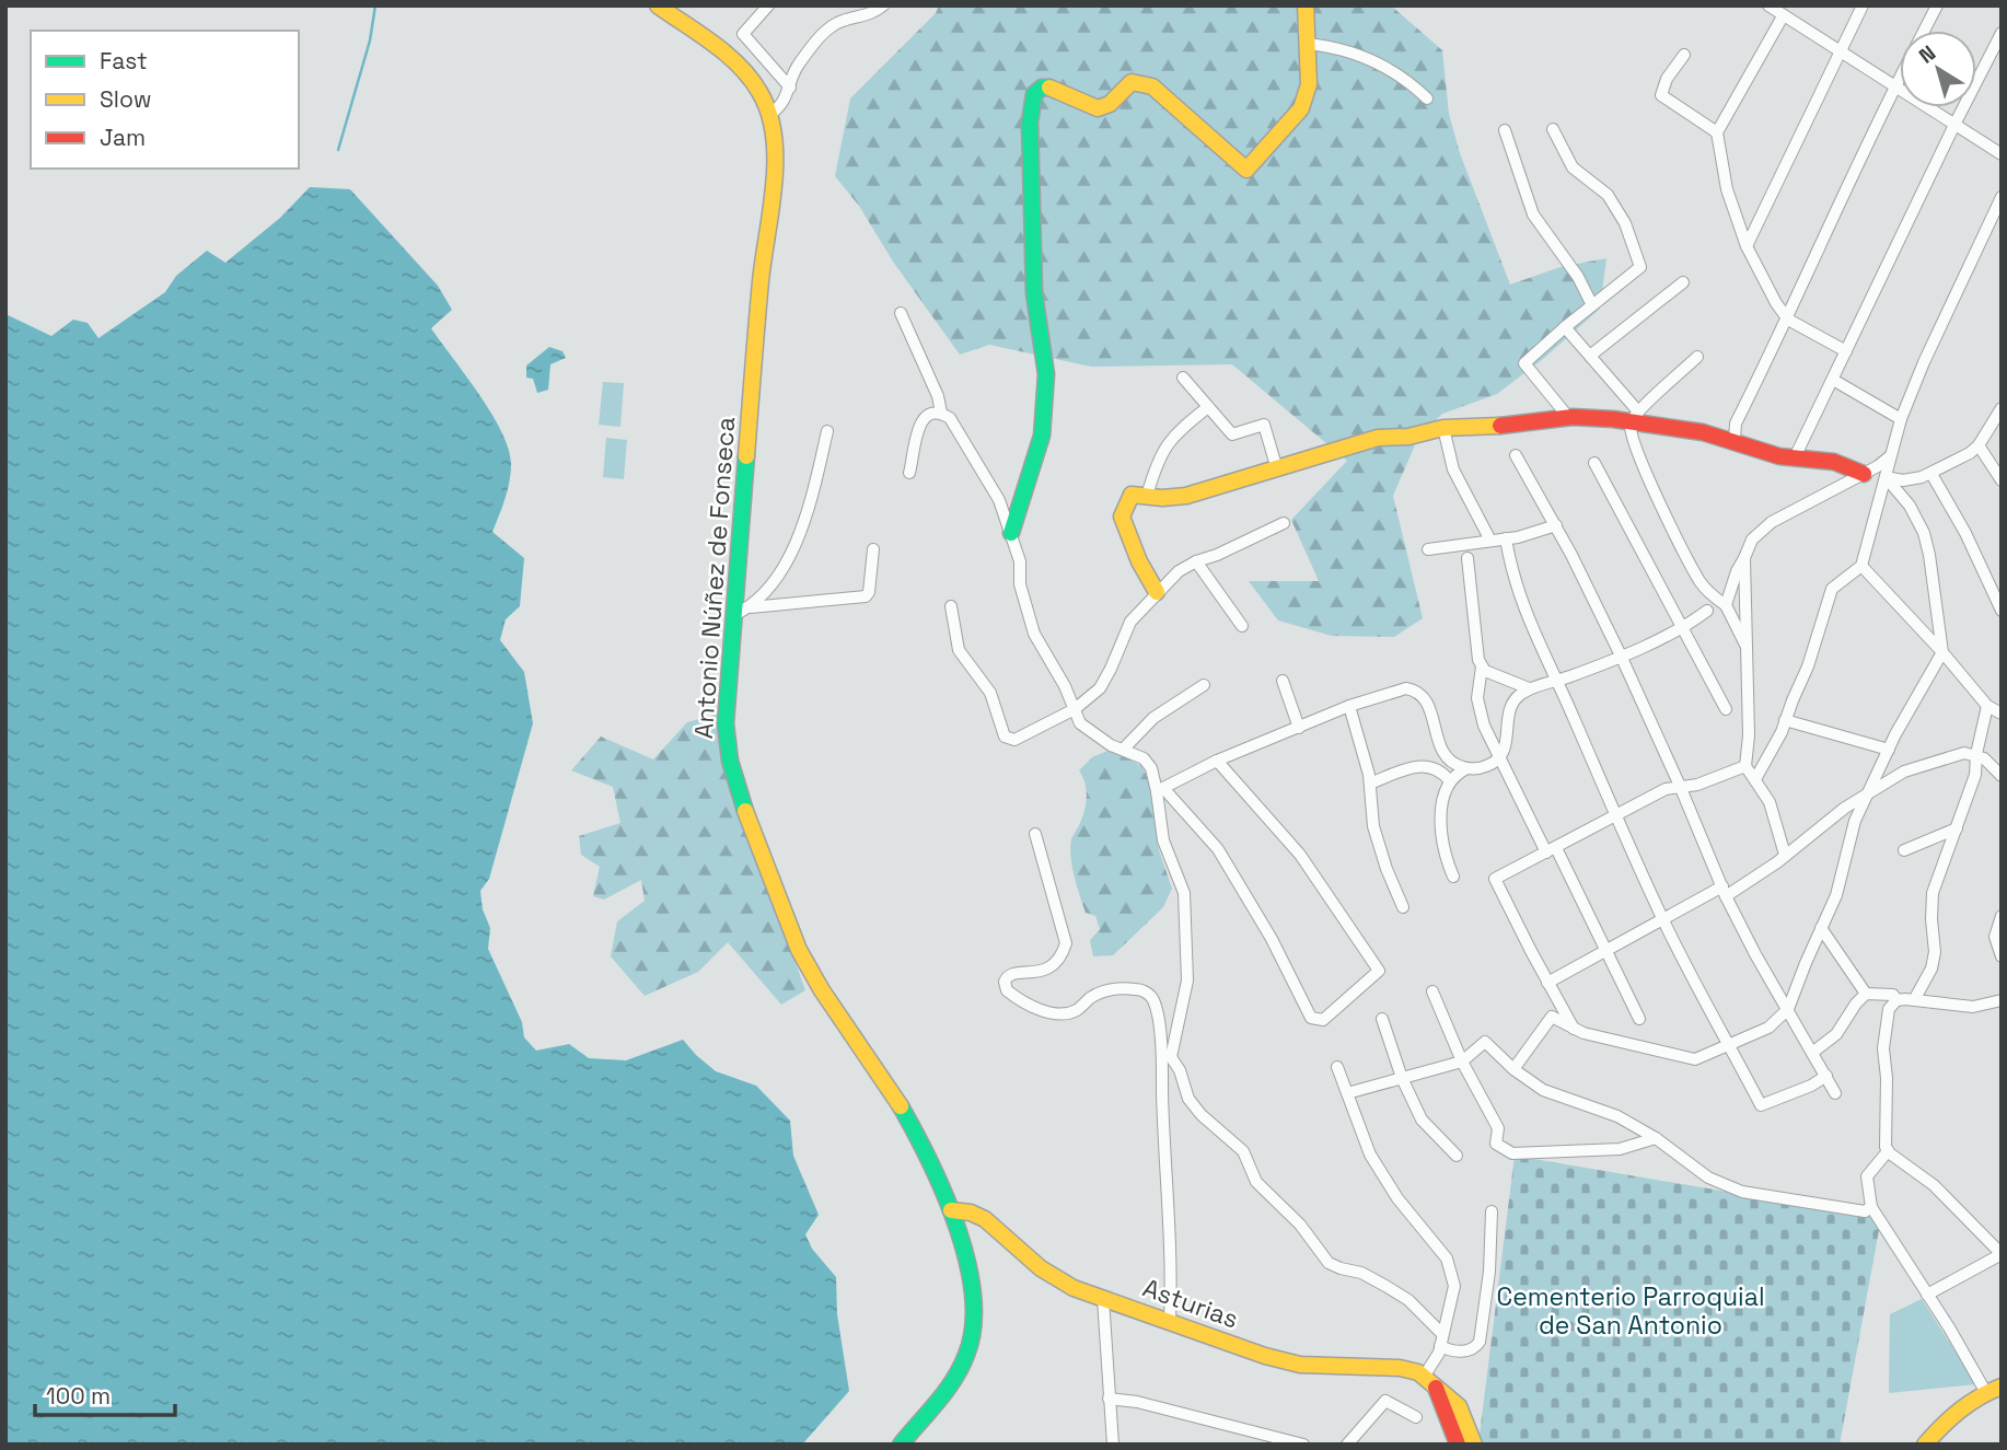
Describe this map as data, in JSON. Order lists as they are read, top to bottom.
{
  "streets": {
    "street": ["Antonio Núñez de Fonseca", "Asturias"]
  },
  "crossings": [
    ["Antonio Núñez de Fonseca", "Asturias"]
  ],
  "parks": ["Cementerio Parroquial de San Antonio"],
  "legend": ["Fast", "Slow", "Jam"],
  "scale_bar": "100 m",
  "north": "top left"
}
